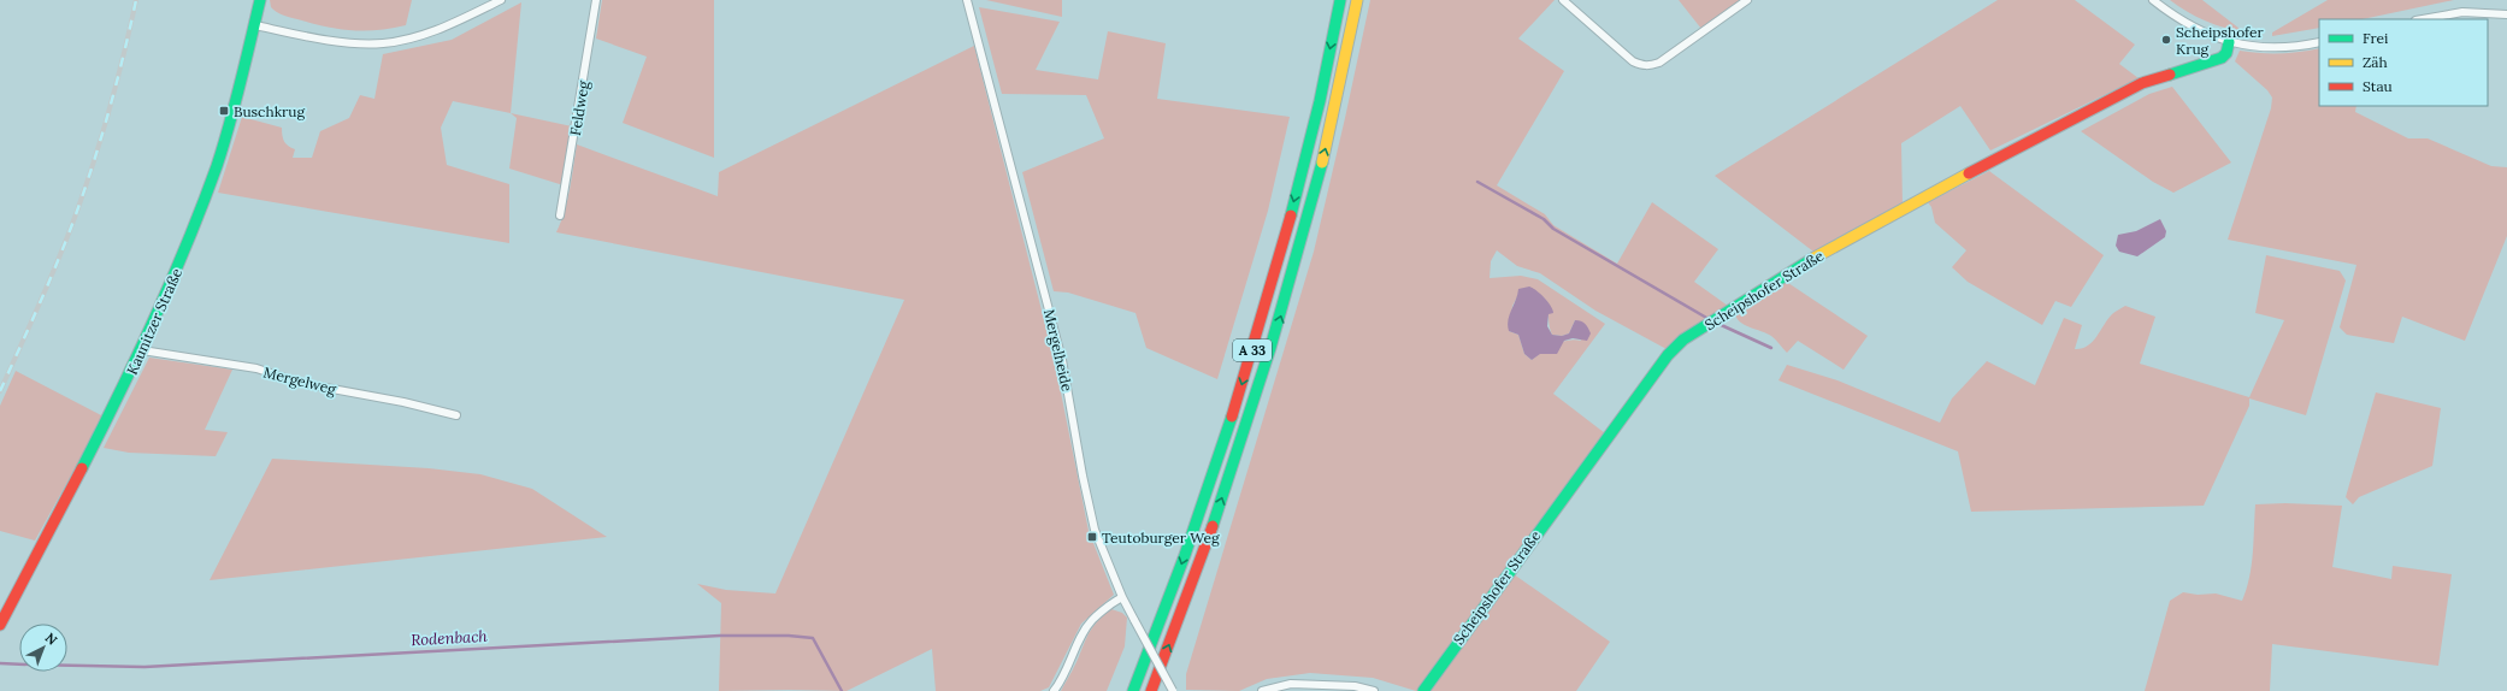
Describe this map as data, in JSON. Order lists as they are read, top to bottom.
{
  "streets": {
    "main road": ["Scheipshofer Straße", "Kaunitzer Straße", "A 33"],
    "street": ["Feldweg", "Mergelheide", "Mergelweg"]
  },
  "crossings": [
    ["Kaunitzer Straße", "Mergelweg"]
  ],
  "water": ["Rodenbach"],
  "places": {
    "other": ["Scheipshofer Krug"],
    "transit": ["Buschkrug", "Teutoburger Weg"]
  },
  "legend": ["Frei", "Zäh", "Stau"],
  "north": "top right"
}
